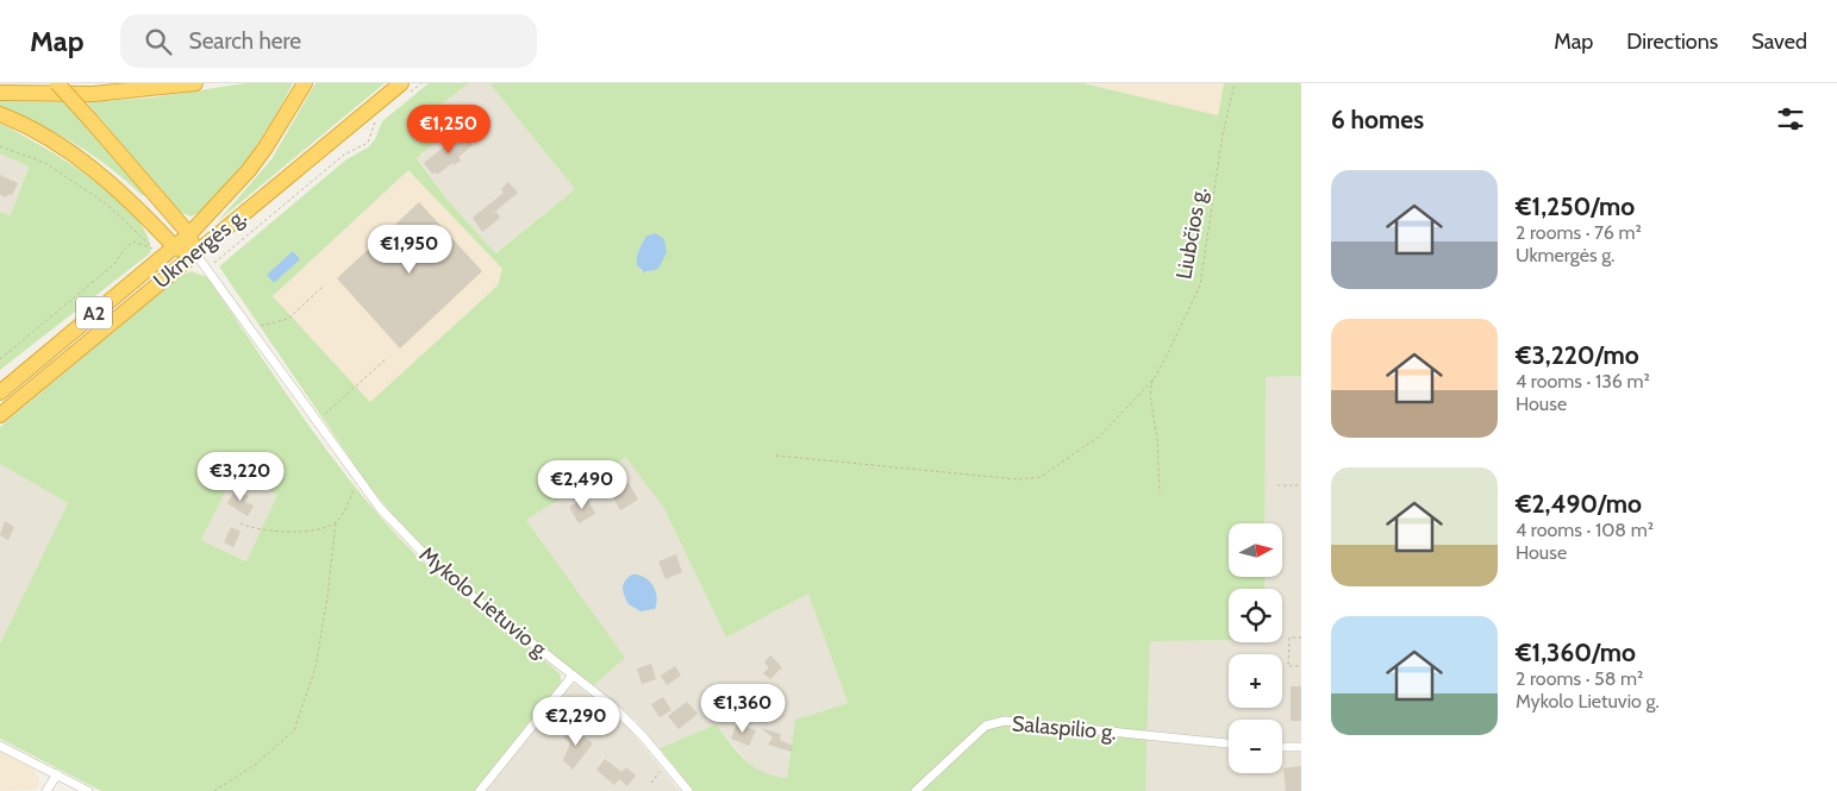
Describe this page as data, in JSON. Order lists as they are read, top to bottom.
{
  "streets": {
    "highway": ["Ukmergės g.", "A2"],
    "street": ["Mykolo Lietuvio g.", "Salaspilio g."],
    "path": ["Liubčios g."]
  },
  "crossings": [
    ["Ukmergės g.", "A2"],
    ["Ukmergės g.", "Mykolo Lietuvio g."]
  ],
  "north": "right",
  "page": {
    "header": "Map",
    "search": "Search here",
    "nav": ["Map", "Directions", "Saved"],
    "heading": "6 homes",
    "price": [
      "€1,250",
      "€1,950",
      "€3,220",
      "€2,490",
      "€1,360",
      "€2,290"
    ],
    "list": [
      {
        "name": "€1,250/mo",
        "note": "2 rooms · 76 m² · Ukmergės g."
      },
      {
        "name": "€3,220/mo",
        "note": "4 rooms · 136 m² · House"
      },
      {
        "name": "€2,490/mo",
        "note": "4 rooms · 108 m² · House"
      },
      {
        "name": "€1,360/mo",
        "note": "2 rooms · 58 m² · Mykolo Lietuvio g."
      }
    ],
    "map_buttons": ["+", "−"]
  }
}
